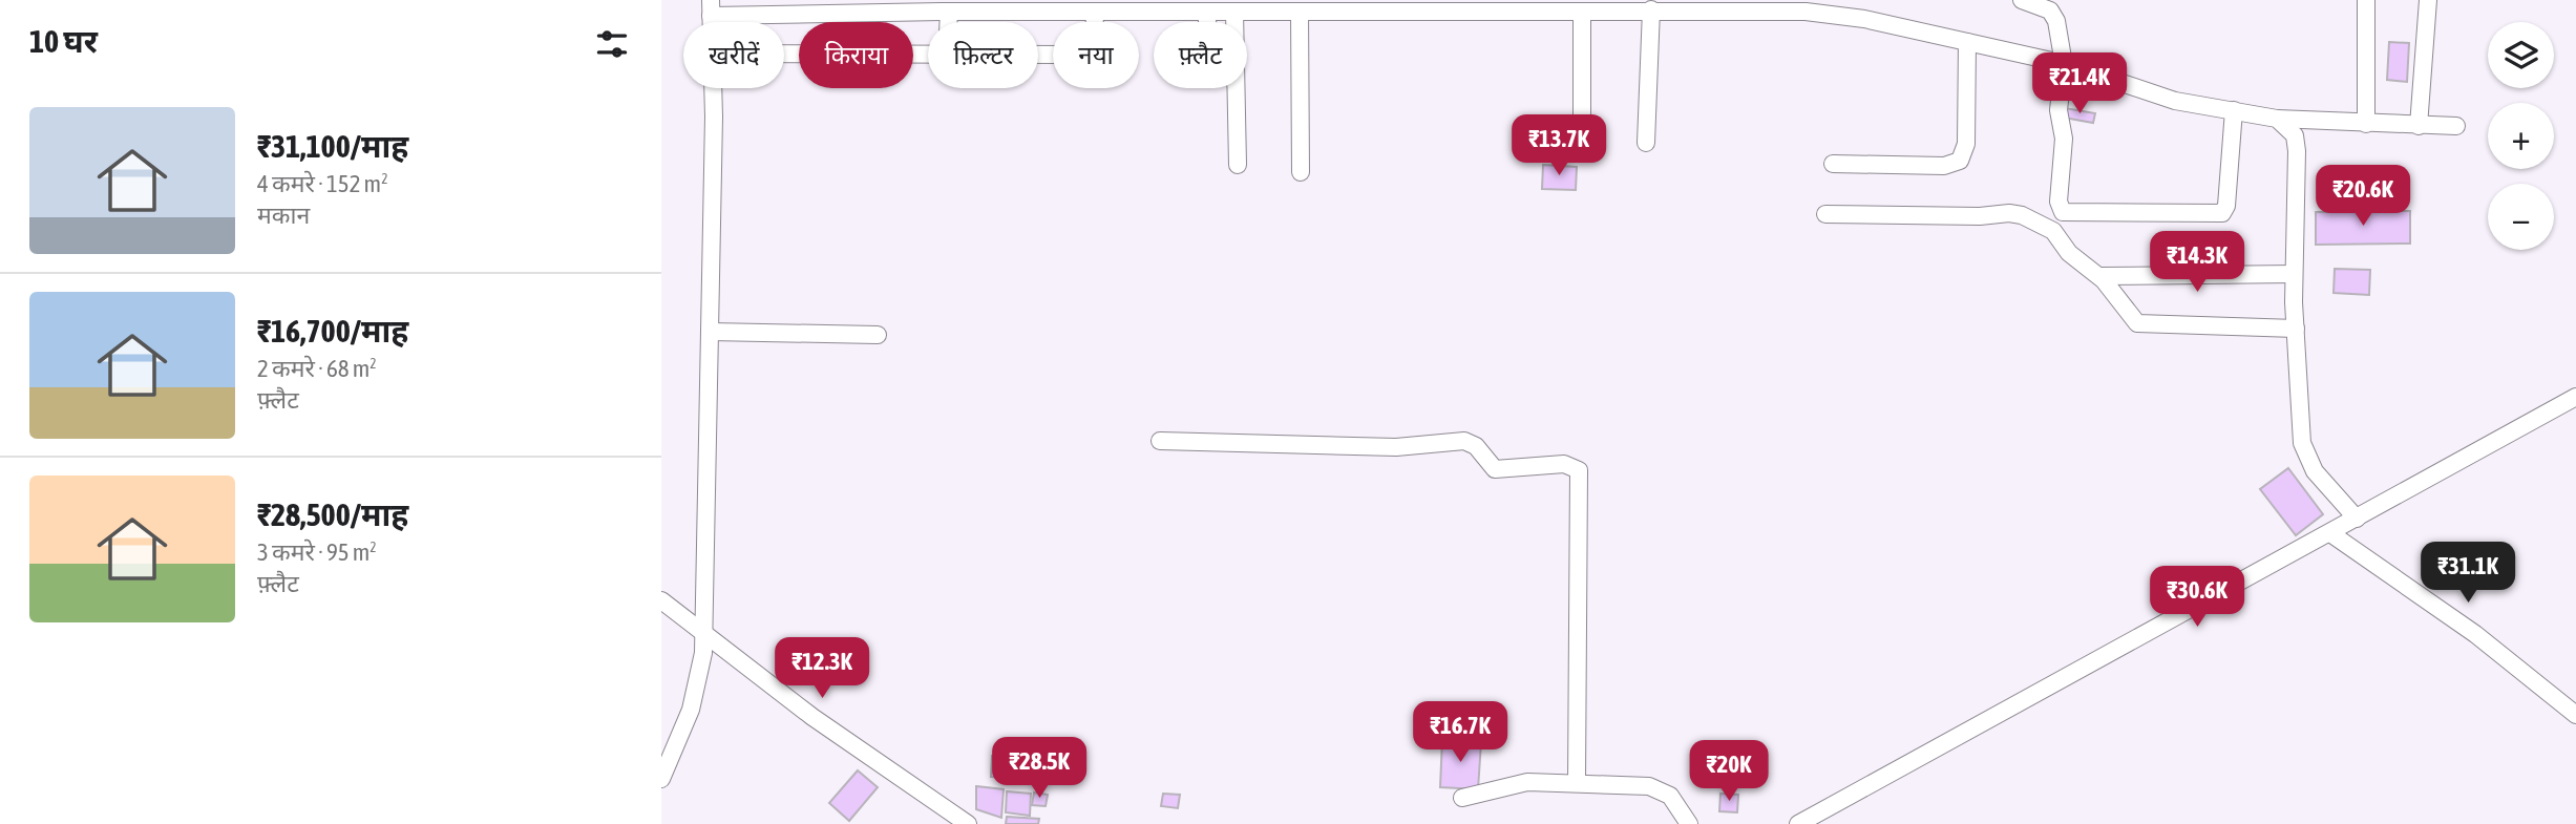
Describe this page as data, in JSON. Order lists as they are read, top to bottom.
{
  "page": {
    "heading": "10 घर",
    "map_buttons": ["+", "−"],
    "chip": [
      "खरीदें",
      "किराया",
      "फ़िल्टर",
      "नया",
      "फ़्लैट"
    ],
    "price": [
      "₹21.4K",
      "₹13.7K",
      "₹20.6K",
      "₹14.3K",
      "₹31.1K",
      "₹30.6K",
      "₹12.3K",
      "₹16.7K",
      "₹28.5K",
      "₹20K"
    ],
    "list": [
      {
        "name": "₹31,100/माह",
        "note": "4 कमरे · 152 m² · मकान"
      },
      {
        "name": "₹16,700/माह",
        "note": "2 कमरे · 68 m² · फ़्लैट"
      },
      {
        "name": "₹28,500/माह",
        "note": "3 कमरे · 95 m² · फ़्लैट"
      }
    ]
  }
}
